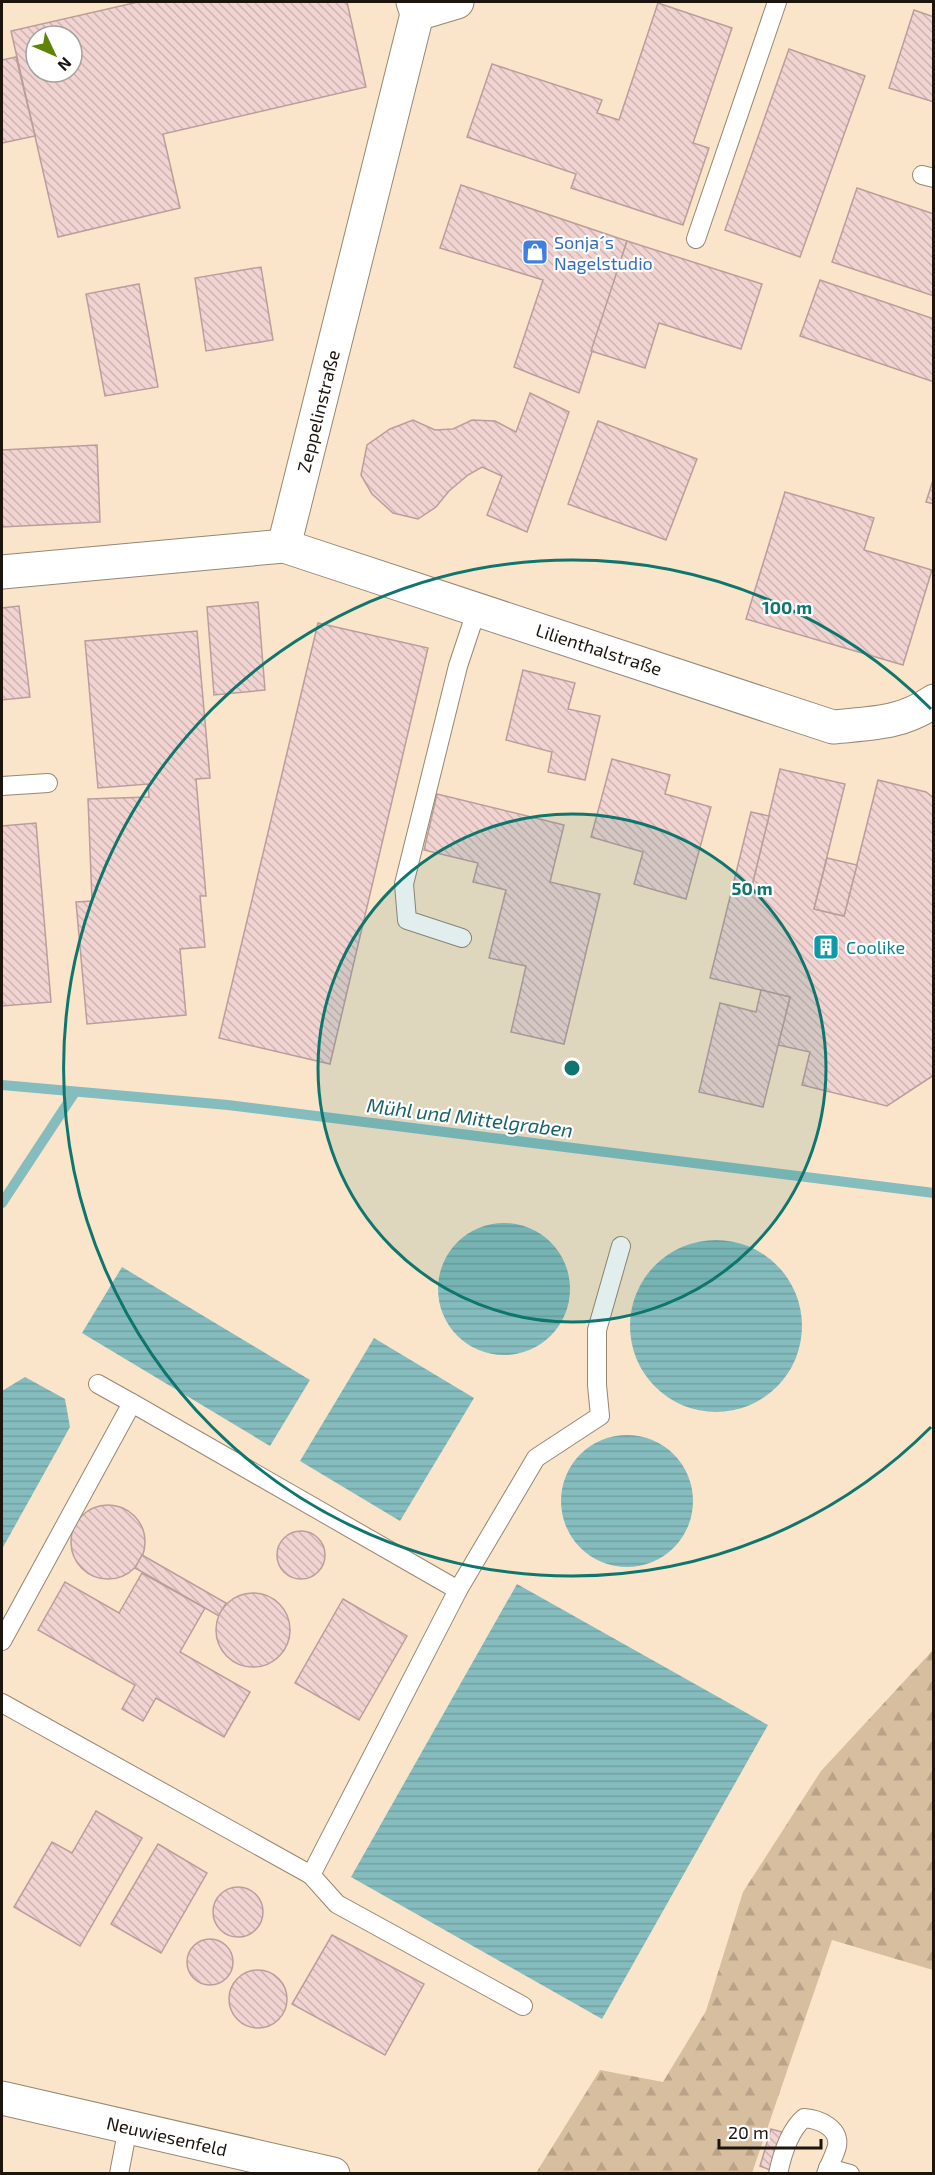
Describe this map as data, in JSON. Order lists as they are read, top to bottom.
{
  "streets": {
    "street": ["Zeppelinstraße", "Lilienthalstraße", "Neuwiesenfeld"]
  },
  "crossings": [
    ["Zeppelinstraße", "Lilienthalstraße"]
  ],
  "water": ["Mühl und Mittelgraben"],
  "places": {
    "shop": ["Sonja´s Nagelstudio"],
    "building": ["Coolike"]
  },
  "scale_bar": "20 m",
  "north": "bottom right",
  "rings": ["100 m", "50 m"]
}
